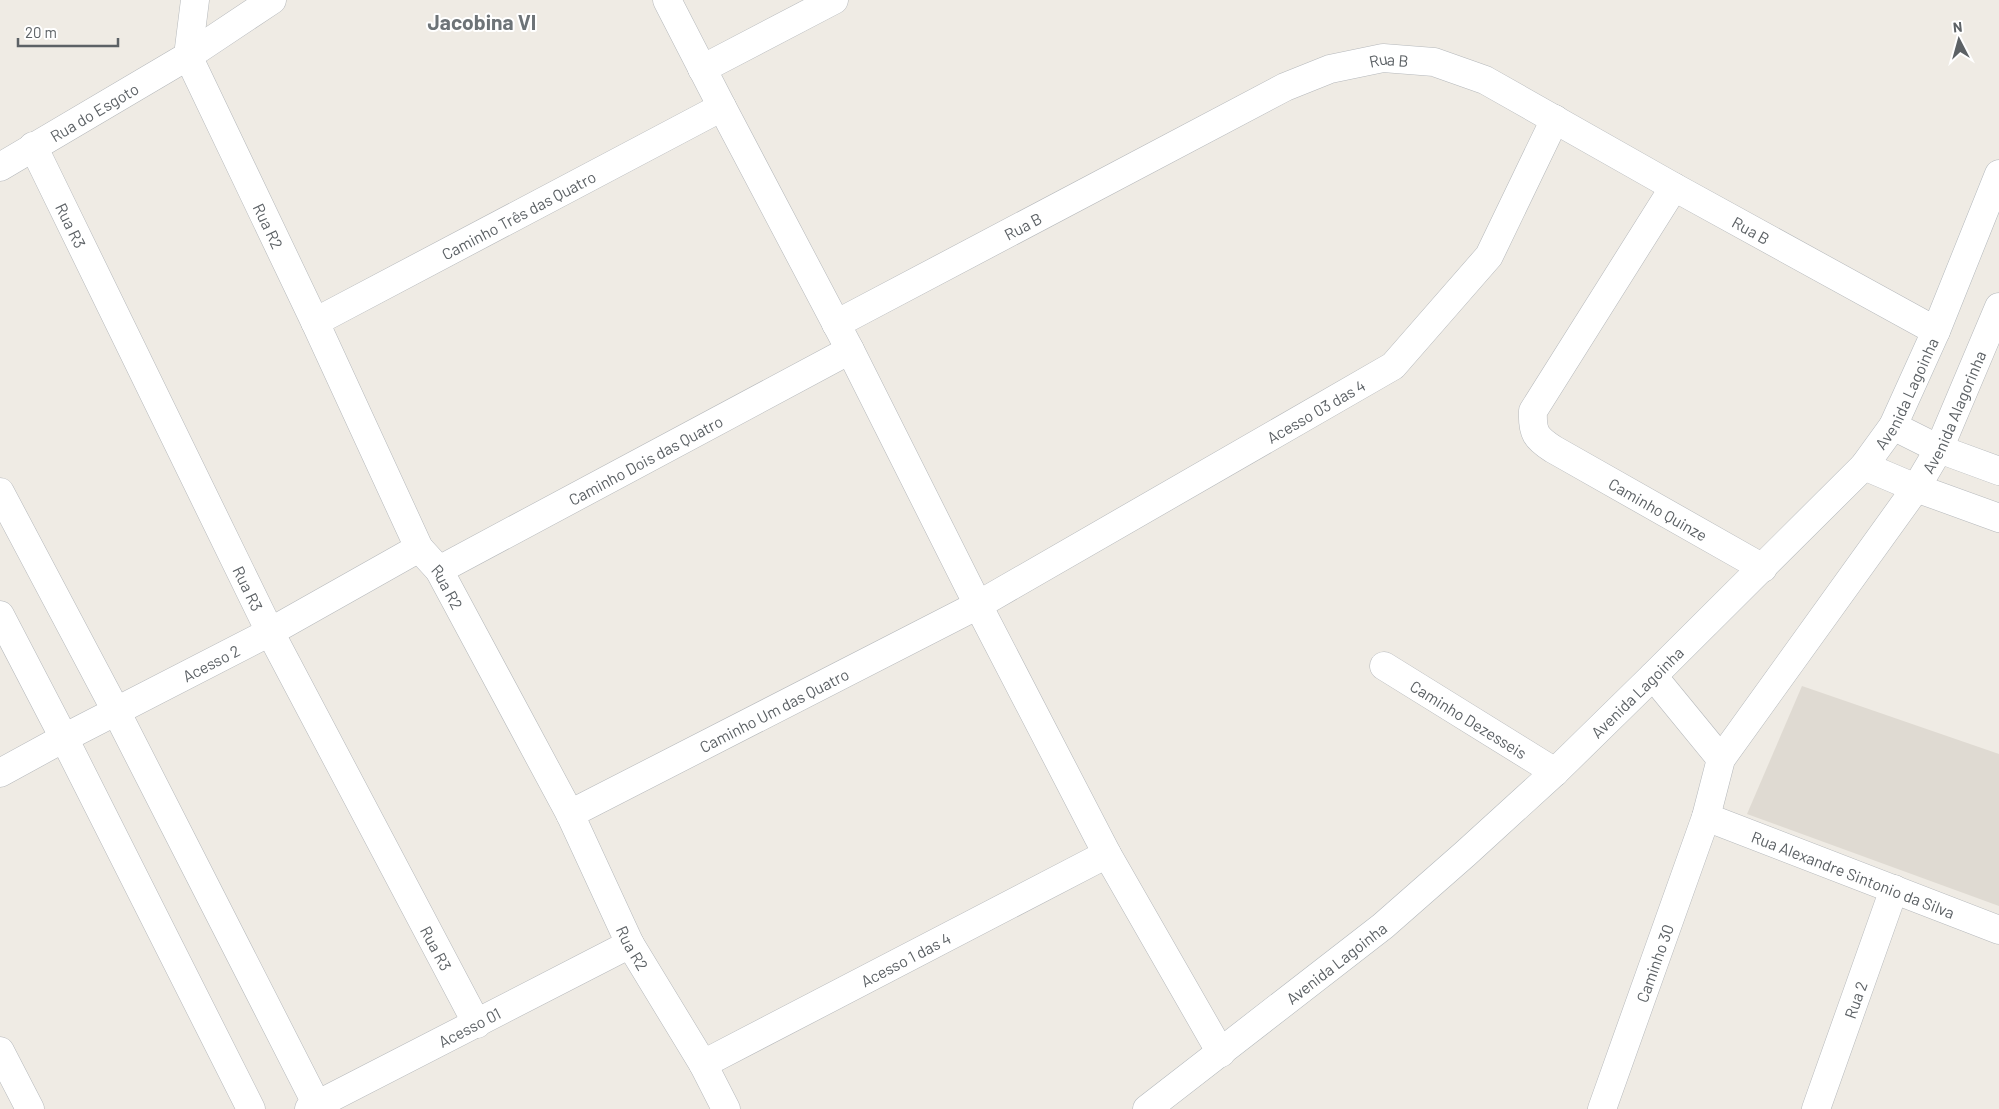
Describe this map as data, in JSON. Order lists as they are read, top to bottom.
{
  "streets": {
    "street": [
      "Rua B",
      "Rua do Esgoto",
      "Caminho Três das Quatro",
      "Rua R3",
      "Rua R2",
      "Avenida Lagoinha",
      "Acesso 03 das 4",
      "Avenida Alagorinha",
      "Caminho Dois das Quatro",
      "Caminho Quinze",
      "Acesso 2",
      "Caminho Um das Quatro",
      "Caminho Dezesseis",
      "Rua Alexandre Sintonio da Silva",
      "Acesso 1 das 4",
      "Caminho 30",
      "Rua 2",
      "Acesso 01"
    ]
  },
  "crossings": [
    ["Rua B", "Avenida Lagoinha"],
    ["Rua B", "Acesso 03 das 4"],
    ["Rua B", "Caminho Quinze"],
    ["Rua do Esgoto", "Rua R3"],
    ["Rua do Esgoto", "Rua R2"],
    ["Caminho Três das Quatro", "Rua R2"],
    ["Rua R3", "Acesso 2"],
    ["Rua R3", "Acesso 01"],
    ["Rua R2", "Caminho Dois das Quatro"],
    ["Rua R2", "Acesso 2"],
    ["Rua R2", "Caminho Um das Quatro"],
    ["Rua R2", "Acesso 1 das 4"],
    ["Rua R2", "Acesso 01"],
    ["Avenida Lagoinha", "Caminho Quinze"],
    ["Avenida Lagoinha", "Caminho Dezesseis"],
    ["Acesso 03 das 4", "Caminho Um das Quatro"],
    ["Avenida Alagorinha", "Caminho 30"],
    ["Rua Alexandre Sintonio da Silva", "Caminho 30"],
    ["Rua Alexandre Sintonio da Silva", "Rua 2"]
  ],
  "districts": ["Jacobina VI"],
  "scale_bar": "20 m",
  "north": "top"
}
